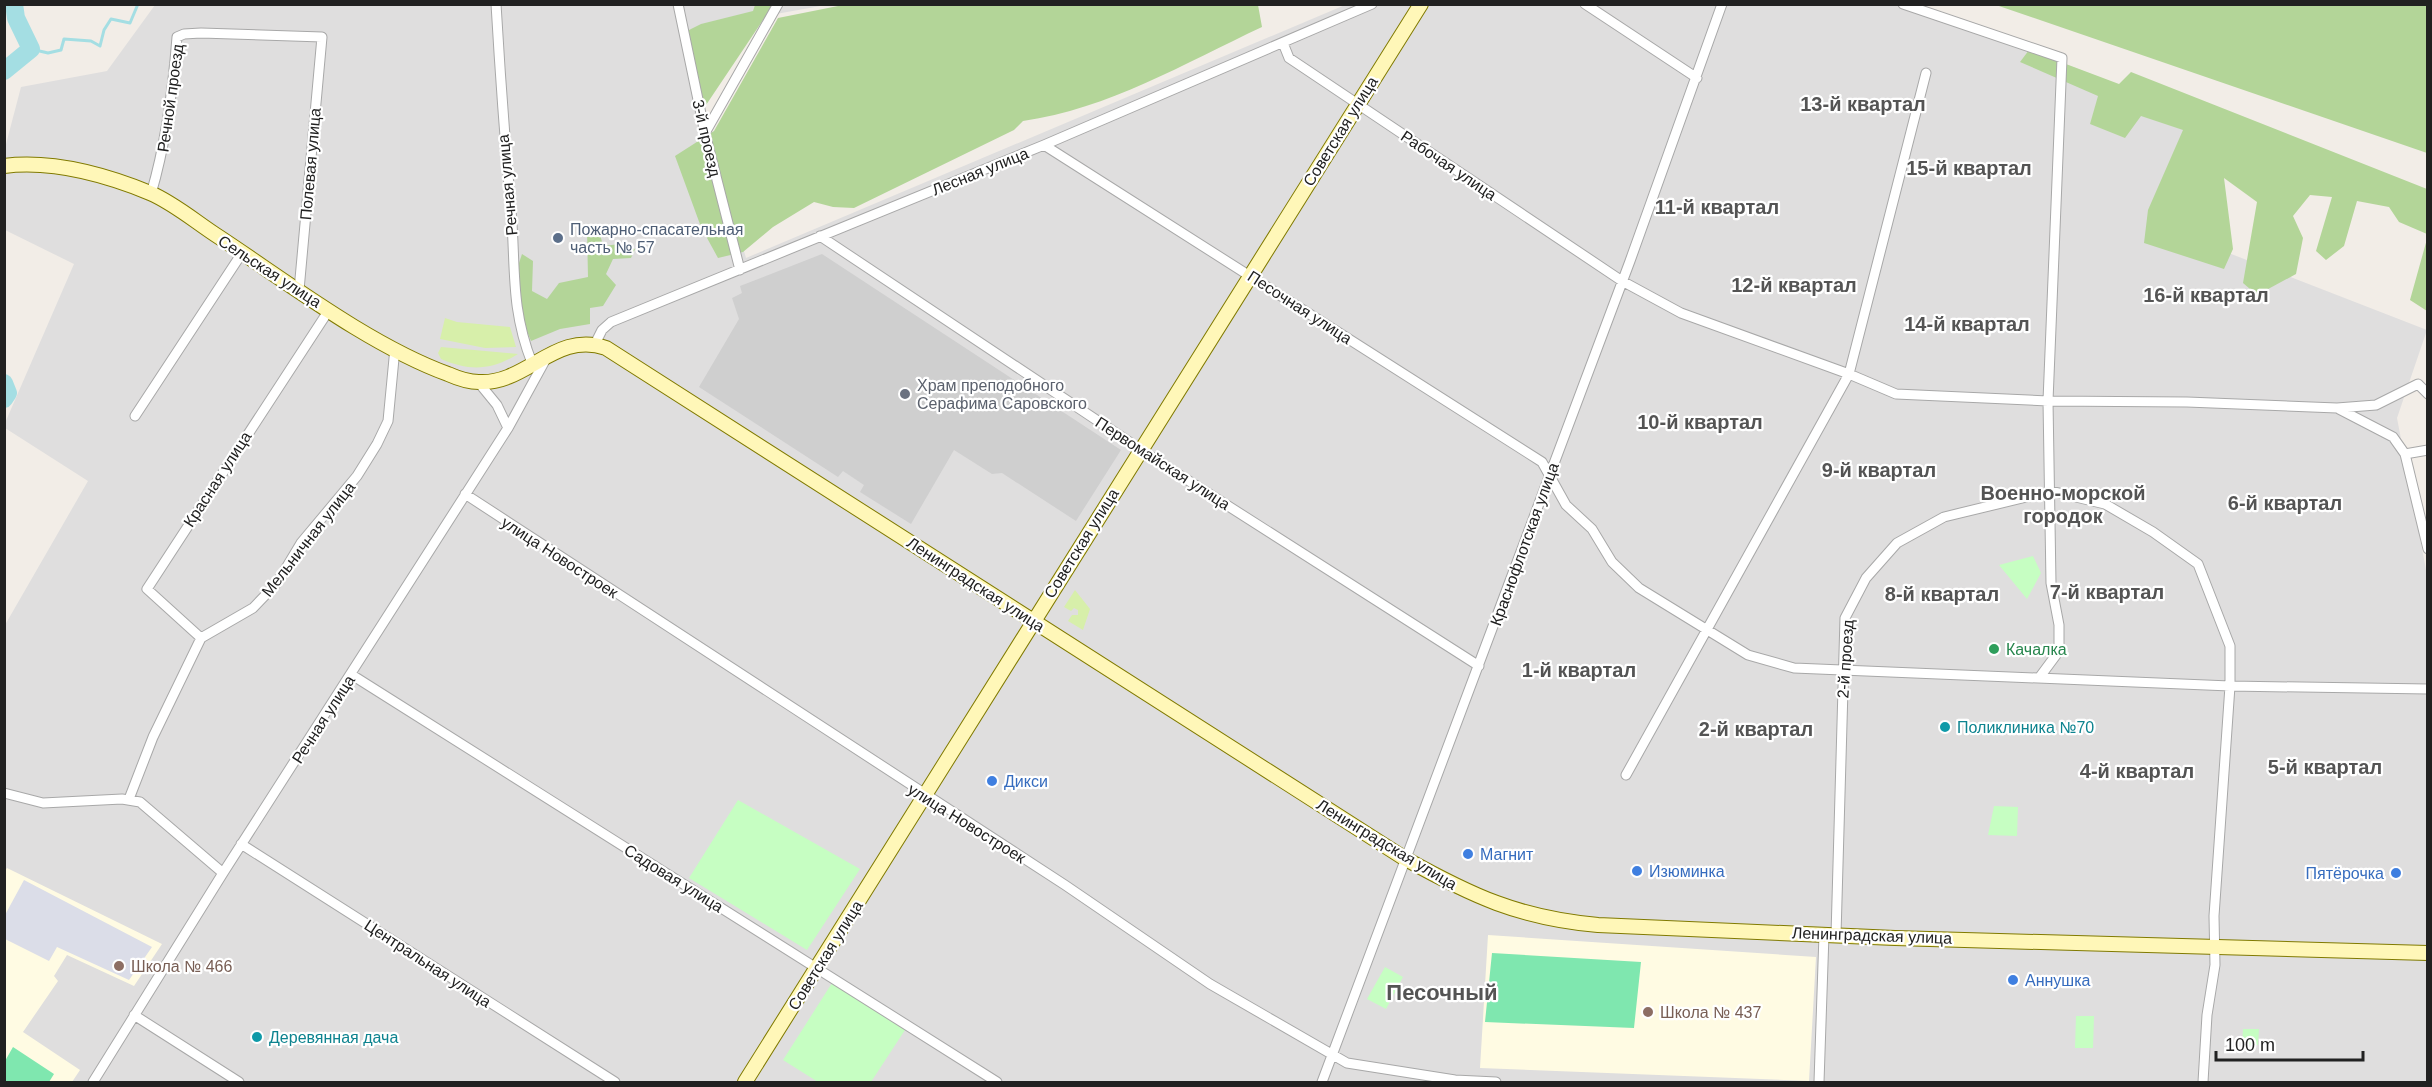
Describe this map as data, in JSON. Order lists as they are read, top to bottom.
{
  "streets": {
    "main road": ["Советская улица", "Сельская улица", "Ленинградская улица"],
    "street": [
      "Речной проезд",
      "3-й проезд",
      "Полевая улица",
      "Рабочая улица",
      "Лесная улица",
      "Речная улица",
      "Песочная улица",
      "Первомайская улица",
      "Красная улица",
      "Мельничная улица",
      "Краснофлотская улица",
      "улица Новостроек",
      "2-й проезд",
      "Садовая улица",
      "Центральная улица"
    ]
  },
  "crossings": [
    ["Речной проезд", "Полевая улица"],
    ["Речной проезд", "Сельская улица"],
    ["Советская улица", "Рабочая улица"],
    ["Советская улица", "Песочная улица"],
    ["Советская улица", "Первомайская улица"],
    ["Советская улица", "улица Новостроек"],
    ["Советская улица", "Ленинградская улица"],
    ["Советская улица", "Садовая улица"],
    ["3-й проезд", "Лесная улица"],
    ["Полевая улица", "Сельская улица"],
    ["Рабочая улица", "Лесная улица"],
    ["Рабочая улица", "Краснофлотская улица"],
    ["Лесная улица", "Песочная улица"],
    ["Лесная улица", "Первомайская улица"],
    ["Лесная улица", "Ленинградская улица"],
    ["Речная улица", "улица Новостроек"],
    ["Речная улица", "Ленинградская улица"],
    ["Речная улица", "Садовая улица"],
    ["Речная улица", "Центральная улица"],
    ["Сельская улица", "Красная улица"],
    ["Сельская улица", "Мельничная улица"],
    ["Песочная улица", "Краснофлотская улица"],
    ["Песочная улица", "2-й проезд"],
    ["Первомайская улица", "Краснофлотская улица"],
    ["Красная улица", "Мельничная улица"],
    ["Краснофлотская улица", "улица Новостроек"],
    ["Краснофлотская улица", "Ленинградская улица"],
    ["Ленинградская улица", "2-й проезд"]
  ],
  "districts": [
    "13-й квартал",
    "15-й квартал",
    "11-й квартал",
    "12-й квартал",
    "16-й квартал",
    "14-й квартал",
    "10-й квартал",
    "9-й квартал",
    "Военно-морской городок",
    "6-й квартал",
    "7-й квартал",
    "8-й квартал",
    "1-й квартал",
    "2-й квартал",
    "5-й квартал",
    "4-й квартал",
    "Песочный"
  ],
  "places": [
    "Пожарно-спасательная часть № 57",
    "Храм преподобного Серафима Саровского",
    "Качалка",
    "Поликлиника №70",
    "Дикси",
    "Магнит",
    "Изюминка",
    "Пятёрочка",
    "Школа № 466",
    "Аннушка",
    "Школа № 437",
    "Деревянная дача"
  ],
  "scale_bar": "100 m"
}
